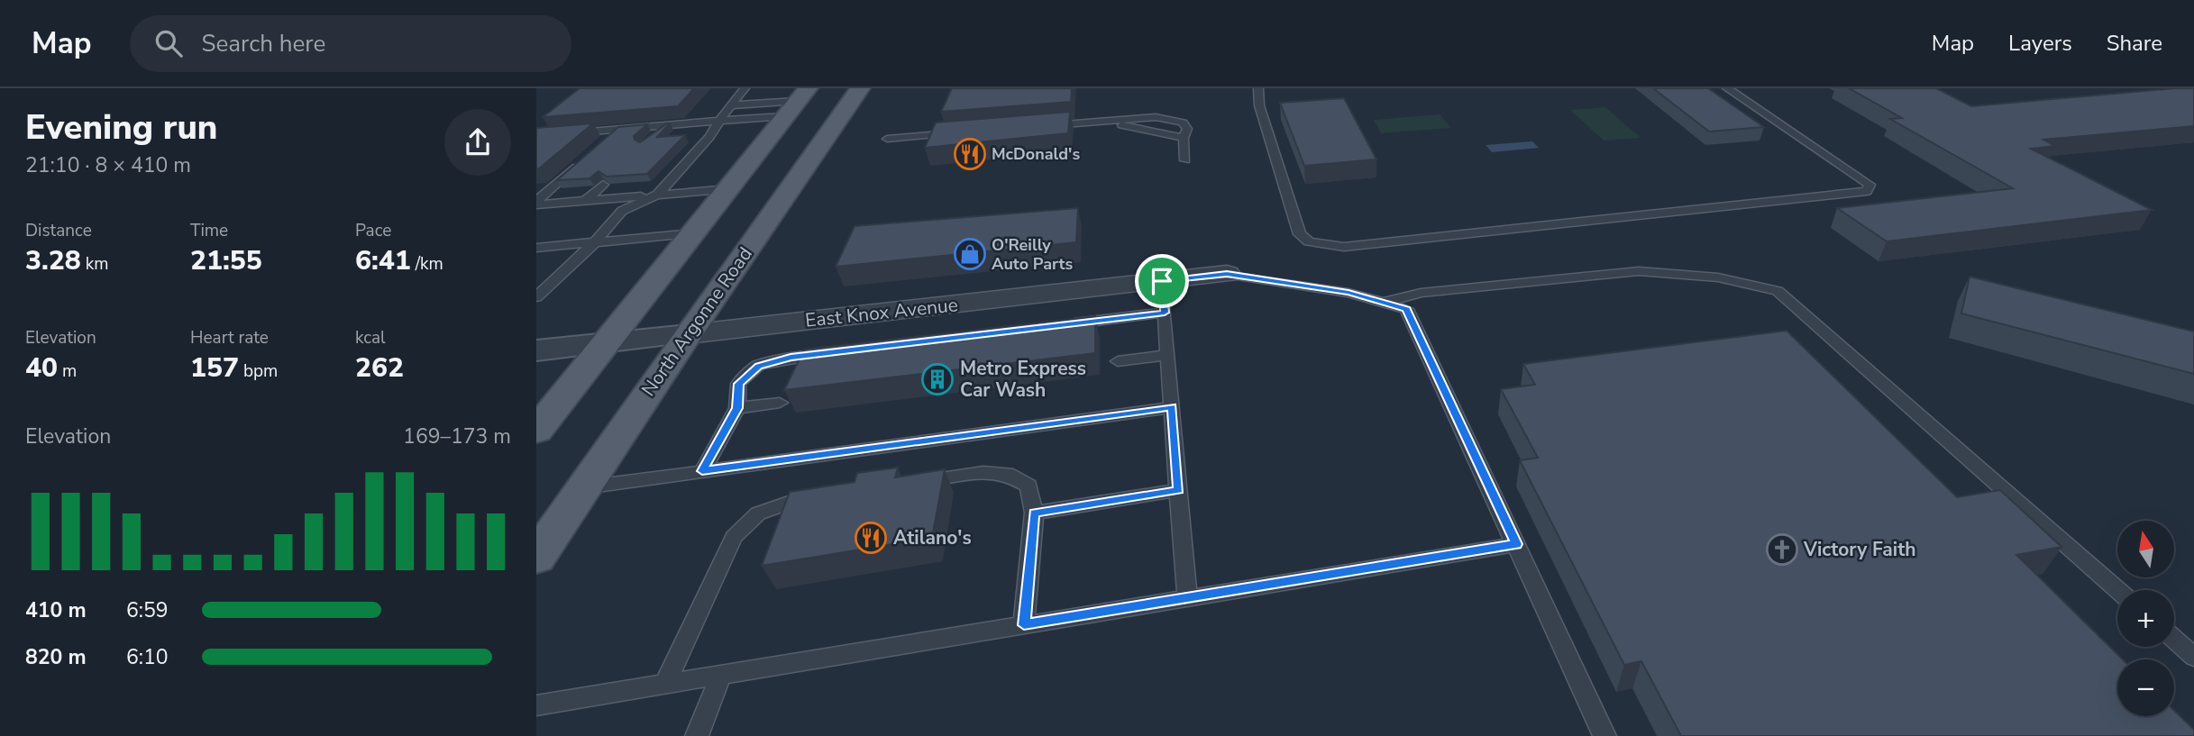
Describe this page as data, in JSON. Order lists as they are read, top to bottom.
{
  "streets": {
    "main road": ["North Argonne Road"],
    "street": ["East Knox Avenue"]
  },
  "crossings": [
    ["East Knox Avenue", "North Argonne Road"]
  ],
  "places": {
    "restaurant": ["McDonald's", "Atilano's"],
    "shop": ["O'Reilly Auto Parts"],
    "building": ["Metro Express Car Wash"],
    "church": ["Victory Faith"]
  },
  "north": "top",
  "page": {
    "header": "Map",
    "search": "Search here",
    "nav": ["Map", "Layers", "Share"],
    "heading": ["Evening run", "21:10 · 8 × 410 m"],
    "stats": [
      ["Distance", "3.28 km"],
      ["Time", "21:55"],
      ["Pace", "6:41 /km"],
      ["Elevation", "40 m"],
      ["Heart rate", "157 bpm"],
      ["kcal", "262"]
    ],
    "chart": ["Elevation", "169–173 m"],
    "map_buttons": ["+", "−"],
    "list": [
      {
        "name": "410 m",
        "note": "6:59"
      },
      {
        "name": "820 m",
        "note": "6:10"
      }
    ]
  }
}
